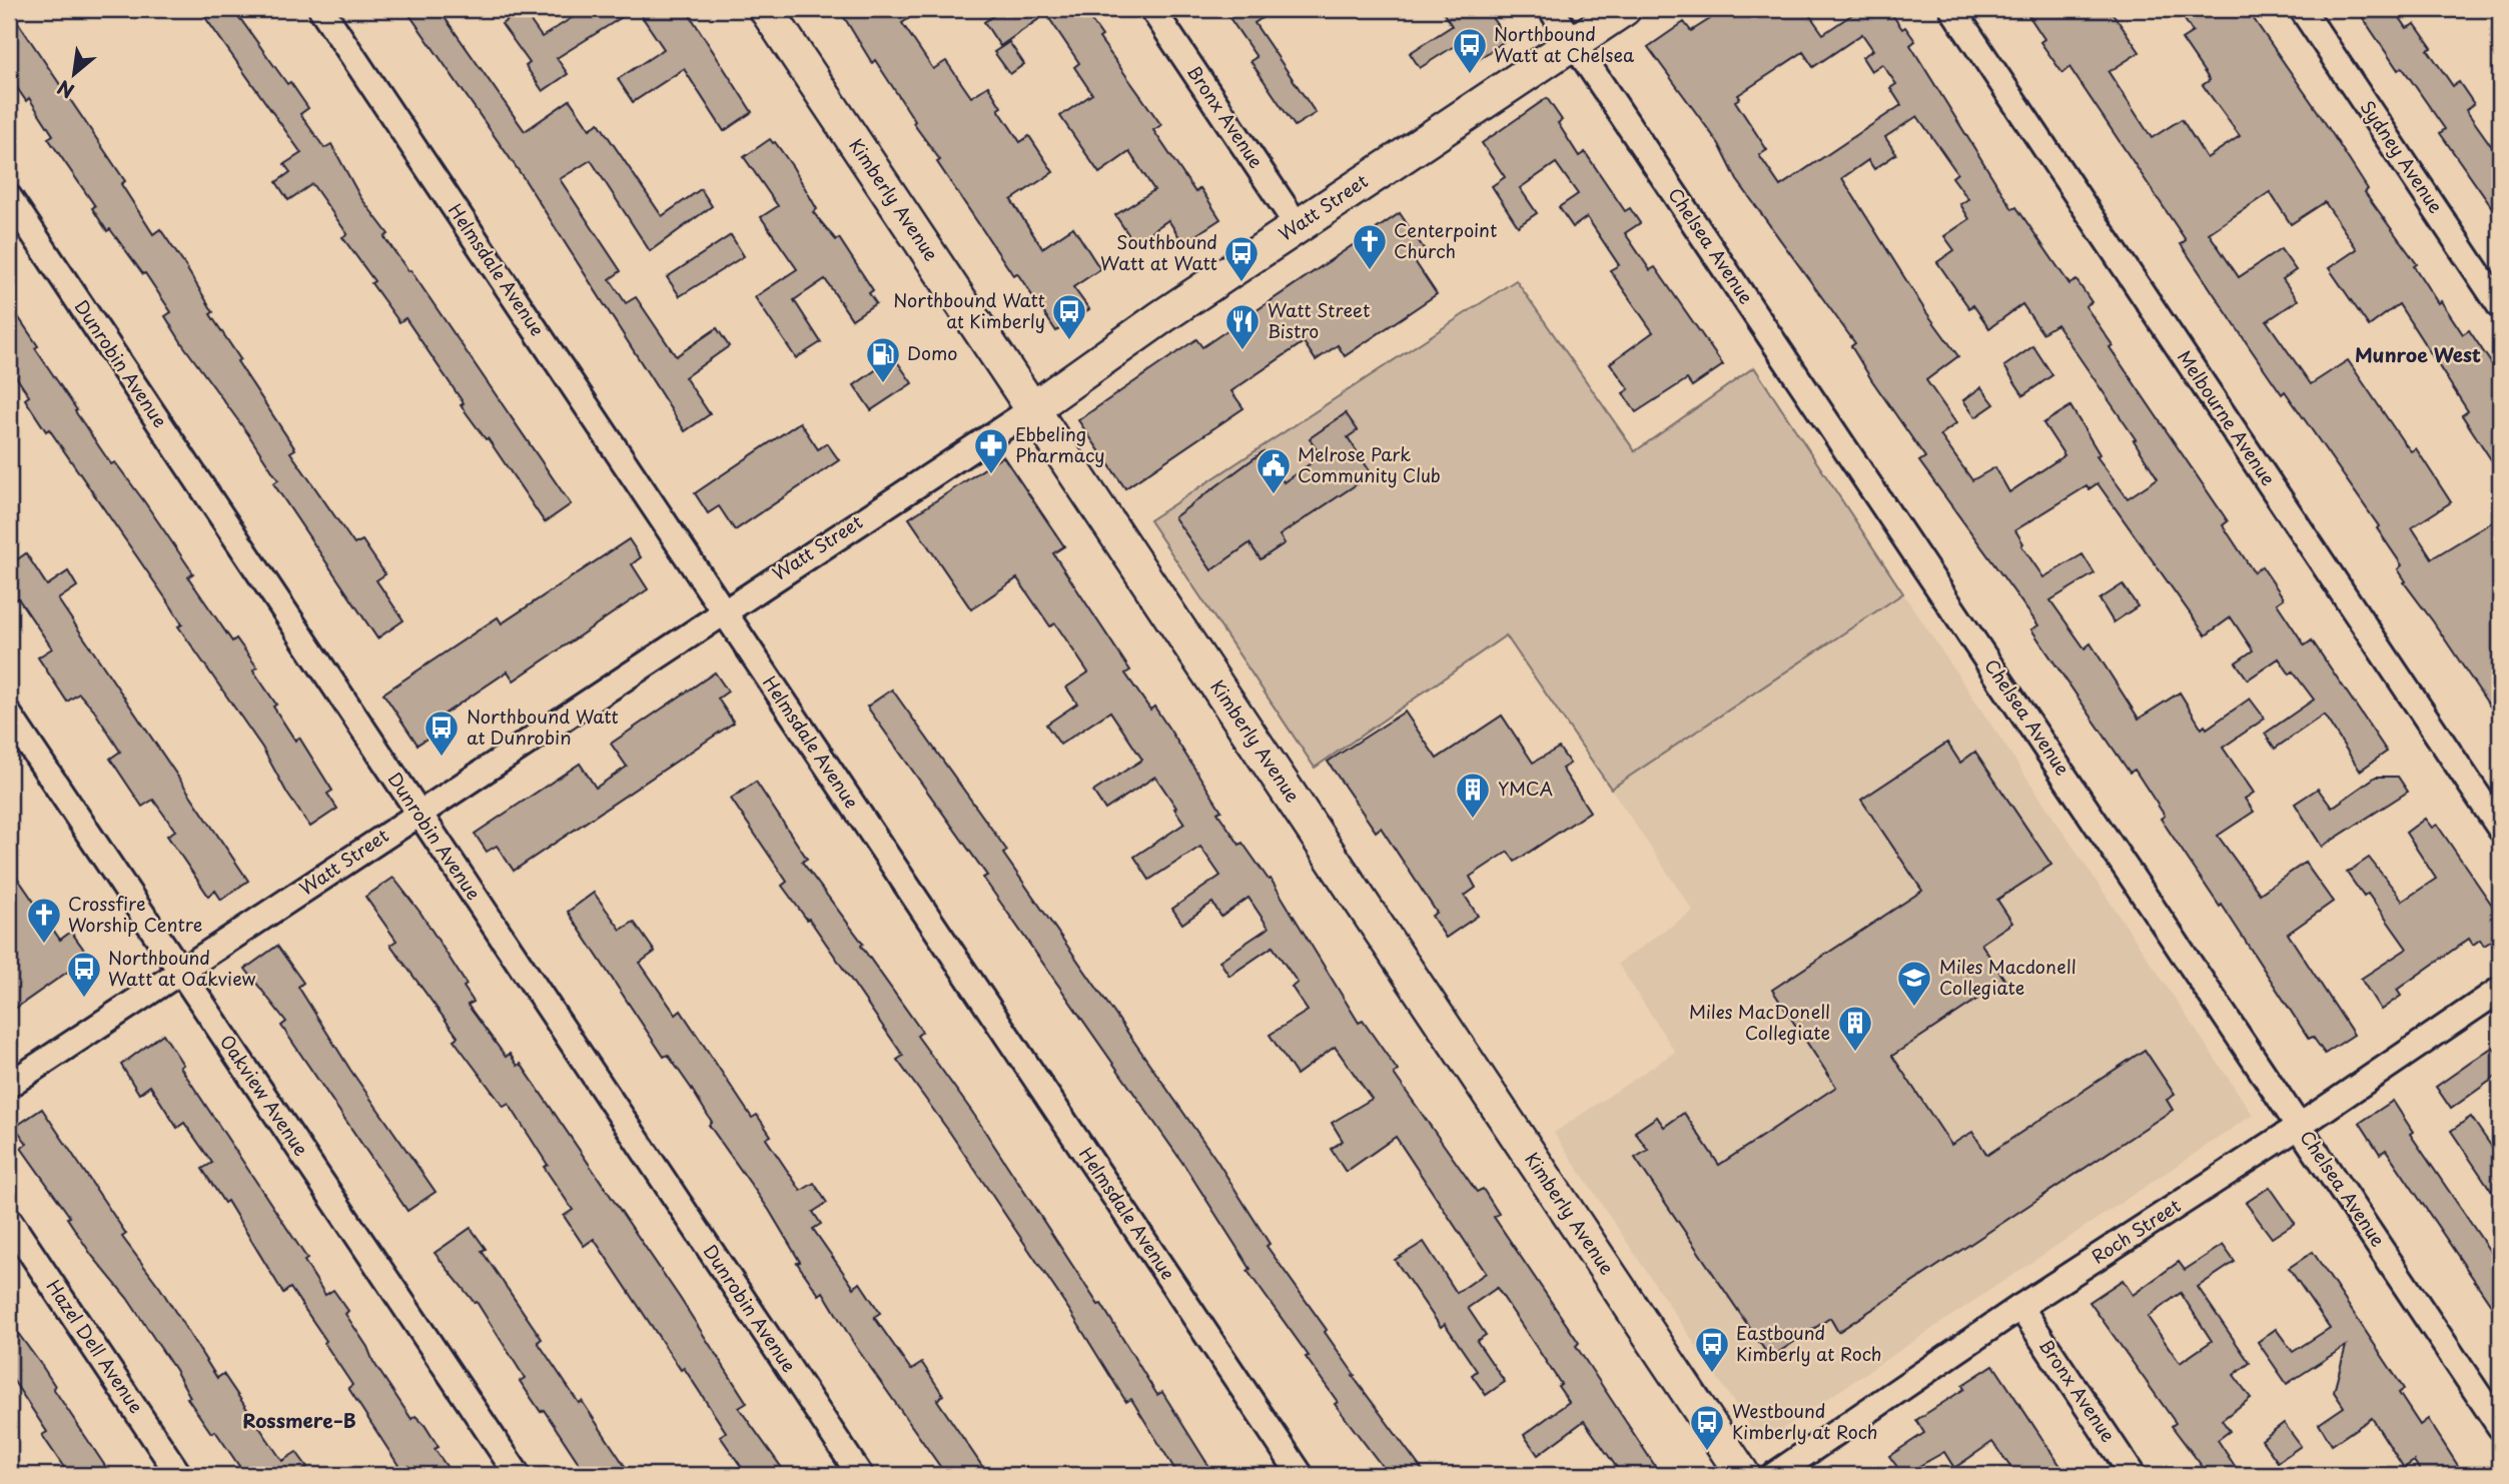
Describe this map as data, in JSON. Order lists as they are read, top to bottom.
{
  "streets": {
    "street": [
      "Bronx Avenue",
      "Sydney Avenue",
      "Kimberly Avenue",
      "Watt Street",
      "Chelsea Avenue",
      "Helmsdale Avenue",
      "Dunrobin Avenue",
      "Melbourne Avenue",
      "Oakview Avenue",
      "Roch Street",
      "Hazel Dell Avenue"
    ]
  },
  "crossings": [
    ["Bronx Avenue", "Watt Street"],
    ["Bronx Avenue", "Roch Street"],
    ["Kimberly Avenue", "Watt Street"],
    ["Watt Street", "Chelsea Avenue"],
    ["Watt Street", "Helmsdale Avenue"],
    ["Watt Street", "Dunrobin Avenue"],
    ["Watt Street", "Oakview Avenue"],
    ["Chelsea Avenue", "Roch Street"]
  ],
  "districts": ["Munroe West", "Rossmere–B"],
  "places": {
    "bus stop": [
      "Northbound Watt at Chelsea",
      "Southbound Watt at Watt",
      "Northbound Watt at Kimberly",
      "Northbound Watt at Dunrobin",
      "Northbound Watt at Oakview",
      "Eastbound Kimberly at Roch",
      "Westbound Kimberly at Roch"
    ],
    "church": ["Centerpoint Church", "Crossfire Worship Centre"],
    "restaurant": ["Watt Street Bistro"],
    "fuel station": ["Domo"],
    "pharmacy": ["Ebbeling Pharmacy"],
    "public building": ["Melrose Park Community Club"],
    "building": ["YMCA", "Miles MacDonell Collegiate"],
    "school or university": ["Miles Macdonell Collegiate"]
  },
  "north": "bottom left"
}
